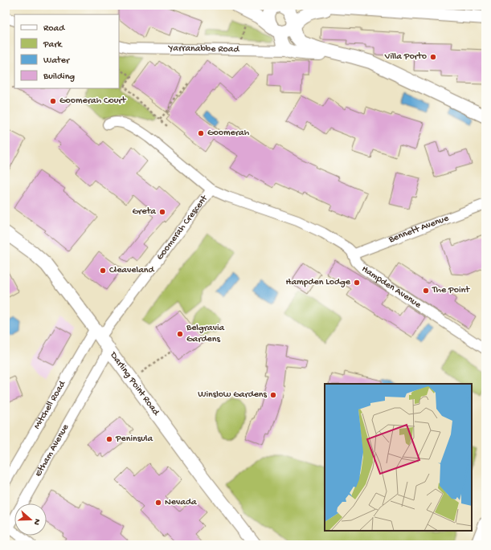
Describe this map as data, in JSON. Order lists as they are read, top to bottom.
{
  "streets": {
    "street": [
      "Yarranabbe Road",
      "Goomerah Crescent",
      "Bennett Avenue",
      "Hampden Avenue",
      "Darling Point Road",
      "Mitchell Road",
      "Etham Avenue"
    ]
  },
  "crossings": [
    ["Goomerah Crescent", "Hampden Avenue"],
    ["Goomerah Crescent", "Darling Point Road"],
    ["Goomerah Crescent", "Mitchell Road"],
    ["Bennett Avenue", "Hampden Avenue"],
    ["Darling Point Road", "Mitchell Road"],
    ["Darling Point Road", "Etham Avenue"]
  ],
  "places": [
    "Villa Porto",
    "Goomerah Court",
    "Goomerah",
    "Greta",
    "Cleaveland",
    "Hampden Lodge",
    "The Point",
    "Belgravia Gardens",
    "Winslow Gardens",
    "Peninsula",
    "Nevada"
  ],
  "legend": [
    "Road",
    "Park",
    "Water",
    "Building"
  ],
  "north": "right"
}
